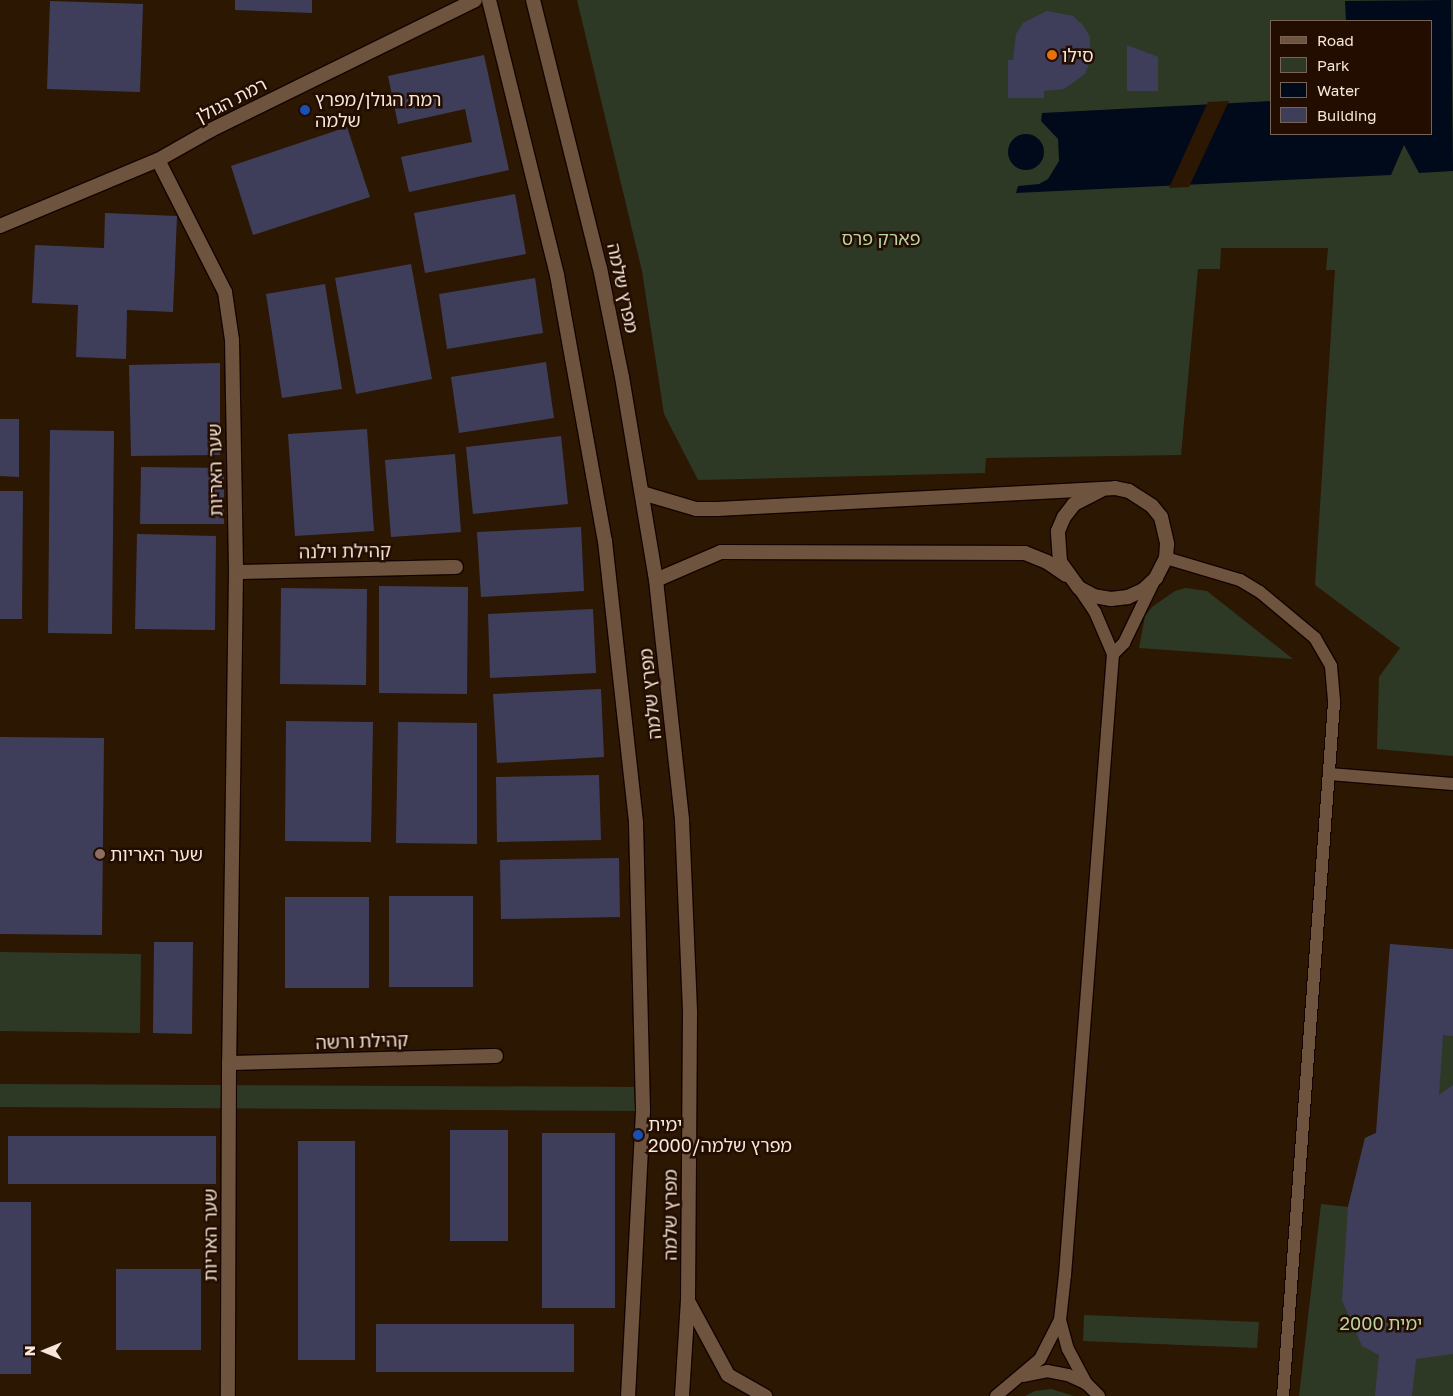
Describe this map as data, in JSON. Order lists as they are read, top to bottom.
{
  "streets": {
    "street": [
      "רמת הגולן",
      "מפרץ שלמה",
      "שער האריות",
      "קהילת וילנה",
      "קהילת ורשה"
    ]
  },
  "crossings": [
    ["רמת הגולן", "שער האריות"],
    ["שער האריות", "קהילת וילנה"],
    ["שער האריות", "קהילת ורשה"]
  ],
  "parks": ["פארק פרס", "ימית 2000"],
  "places": [
    "סילו",
    "רמת הגולן/מפרץ שלמה",
    "שער האריות",
    "ימית 2000/מפרץ שלמה"
  ],
  "legend": [
    "Road",
    "Park",
    "Water",
    "Building"
  ],
  "north": "left"
}
